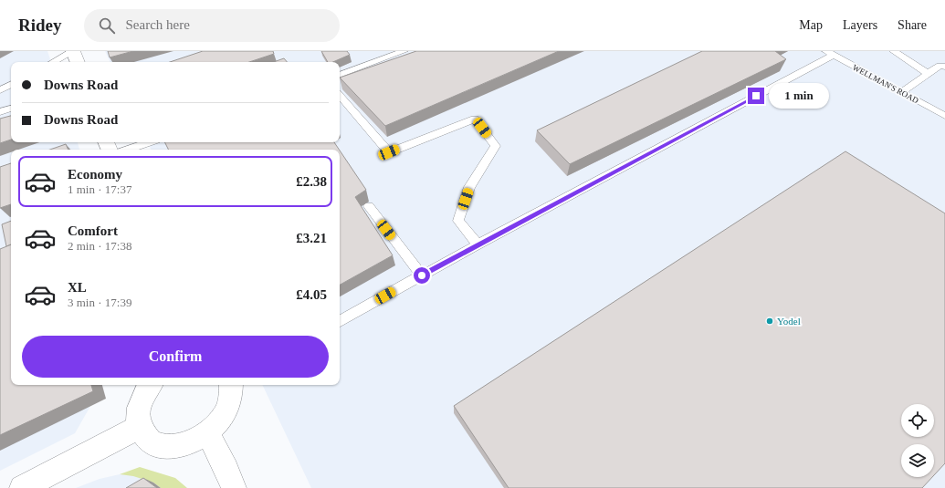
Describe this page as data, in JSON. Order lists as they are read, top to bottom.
{
  "streets": {
    "lane": ["WELLMAN'S ROAD"]
  },
  "places": ["Yodel"],
  "page": {
    "header": "Ridey",
    "search": "Search here",
    "nav": ["Map", "Layers", "Share"],
    "banner": ["Downs Road", "Downs Road"],
    "bubble": "1 min",
    "list": [
      {
        "name": "Economy",
        "note": "1 min · 17:37",
        "value": "£2.38"
      },
      {
        "name": "Comfort",
        "note": "2 min · 17:38",
        "value": "£3.21"
      },
      {
        "name": "XL",
        "note": "3 min · 17:39",
        "value": "£4.05"
      }
    ],
    "buttons": "Confirm"
  }
}
